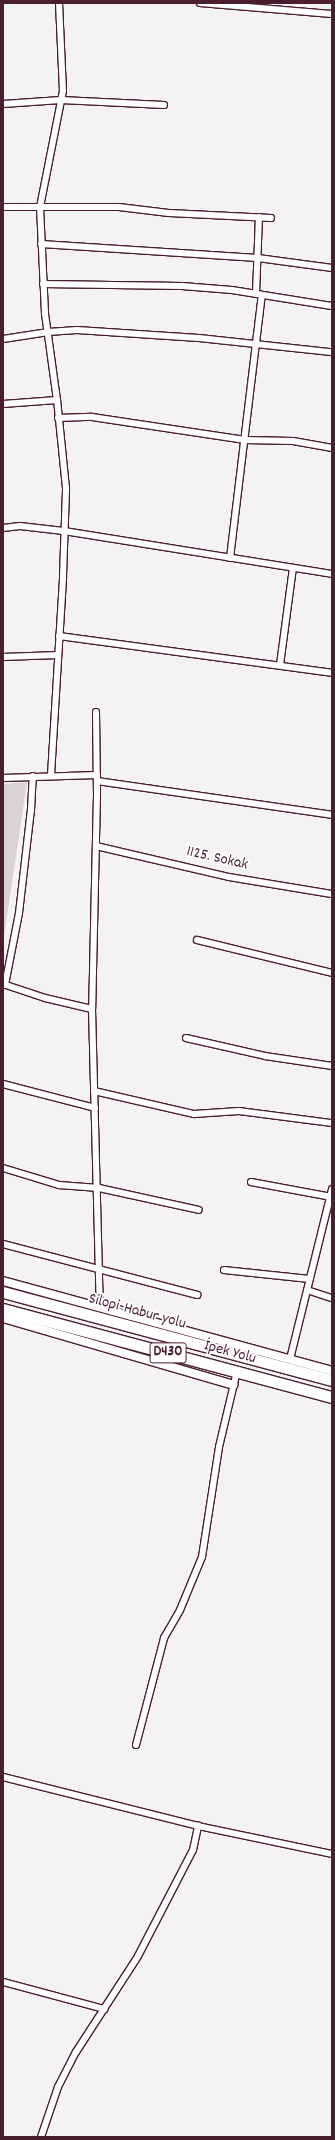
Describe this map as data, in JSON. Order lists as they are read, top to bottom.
{
  "streets": {
    "highway": ["Silopi-Habur yolu", "D430", "İpek Yolu"],
    "street": ["1125. Sokak"]
  }
}
